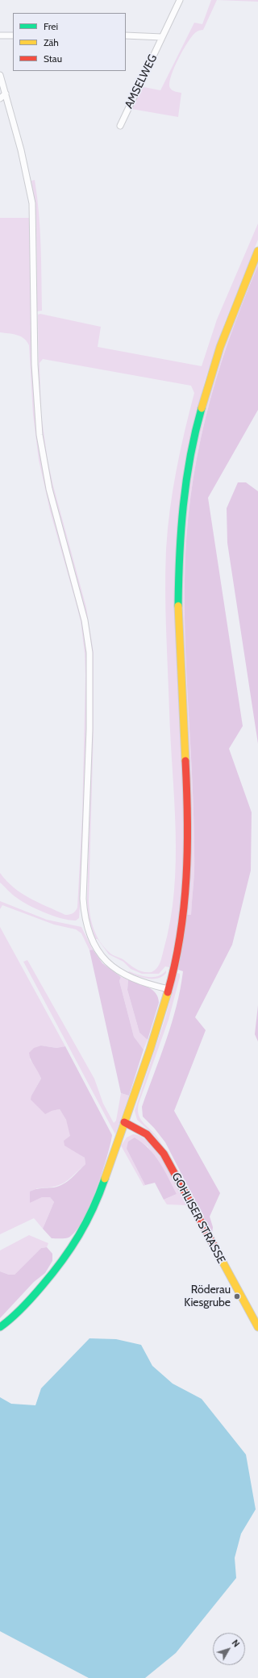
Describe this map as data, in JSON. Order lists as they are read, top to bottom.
{
  "streets": {
    "main road": ["GOHLISER STRASSE"],
    "street": ["AMSELWEG"]
  },
  "places": ["Röderau Kiesgrube"],
  "legend": ["Frei", "Zäh", "Stau"],
  "north": "top right"
}
